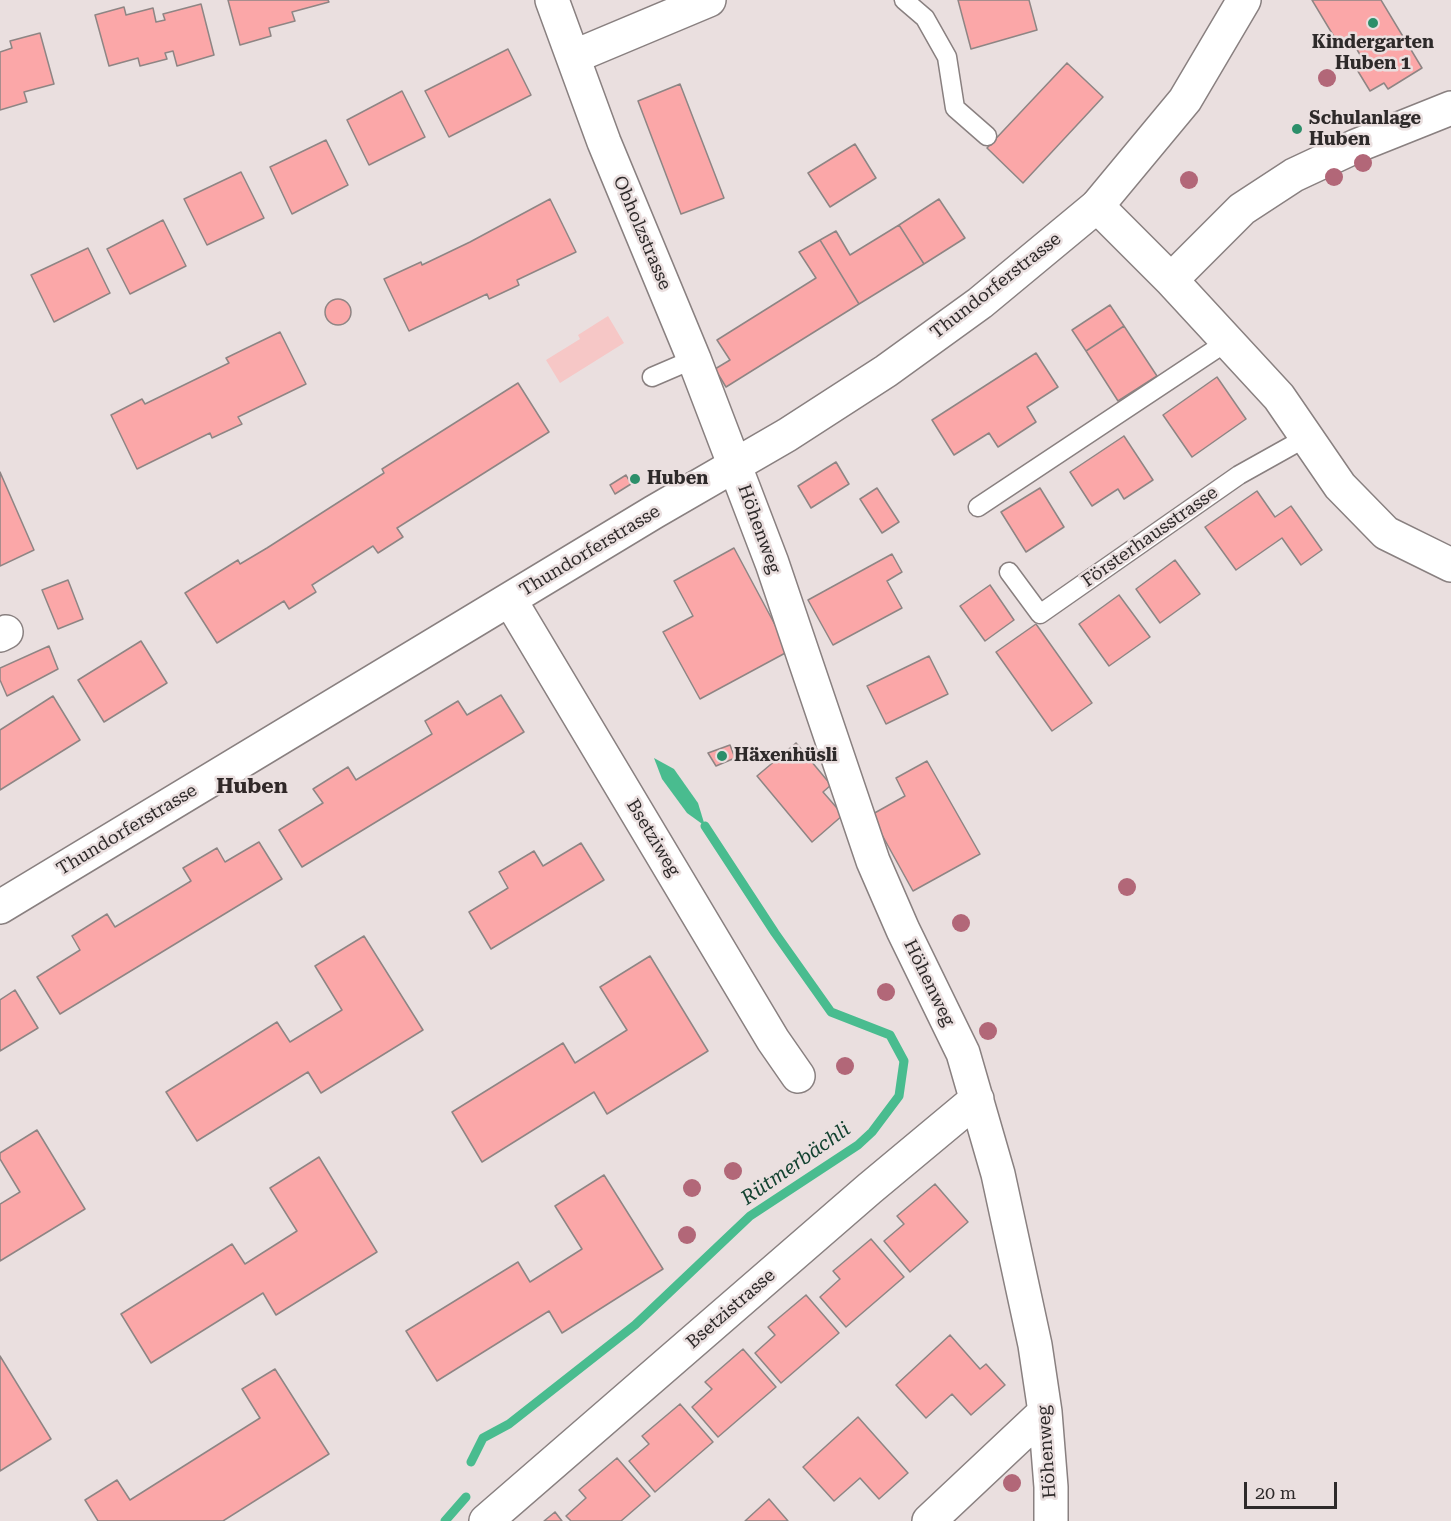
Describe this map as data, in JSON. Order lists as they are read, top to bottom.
{
  "streets": {
    "street": [
      "Obholzstrasse",
      "Thundorferstrasse",
      "Höhenweg",
      "Bsetziweg",
      "Bsetzistrasse"
    ],
    "lane": ["Försterhausstrasse"]
  },
  "crossings": [
    ["Obholzstrasse", "Thundorferstrasse"],
    ["Obholzstrasse", "Höhenweg"],
    ["Thundorferstrasse", "Höhenweg"],
    ["Thundorferstrasse", "Bsetziweg"],
    ["Höhenweg", "Bsetzistrasse"]
  ],
  "districts": ["Huben"],
  "water": ["Rütmerbächli"],
  "places": [
    "Kindergarten Huben 1",
    "Schulanlage Huben",
    "Huben",
    "Häxenhüsli"
  ],
  "scale_bar": "20 m"
}
